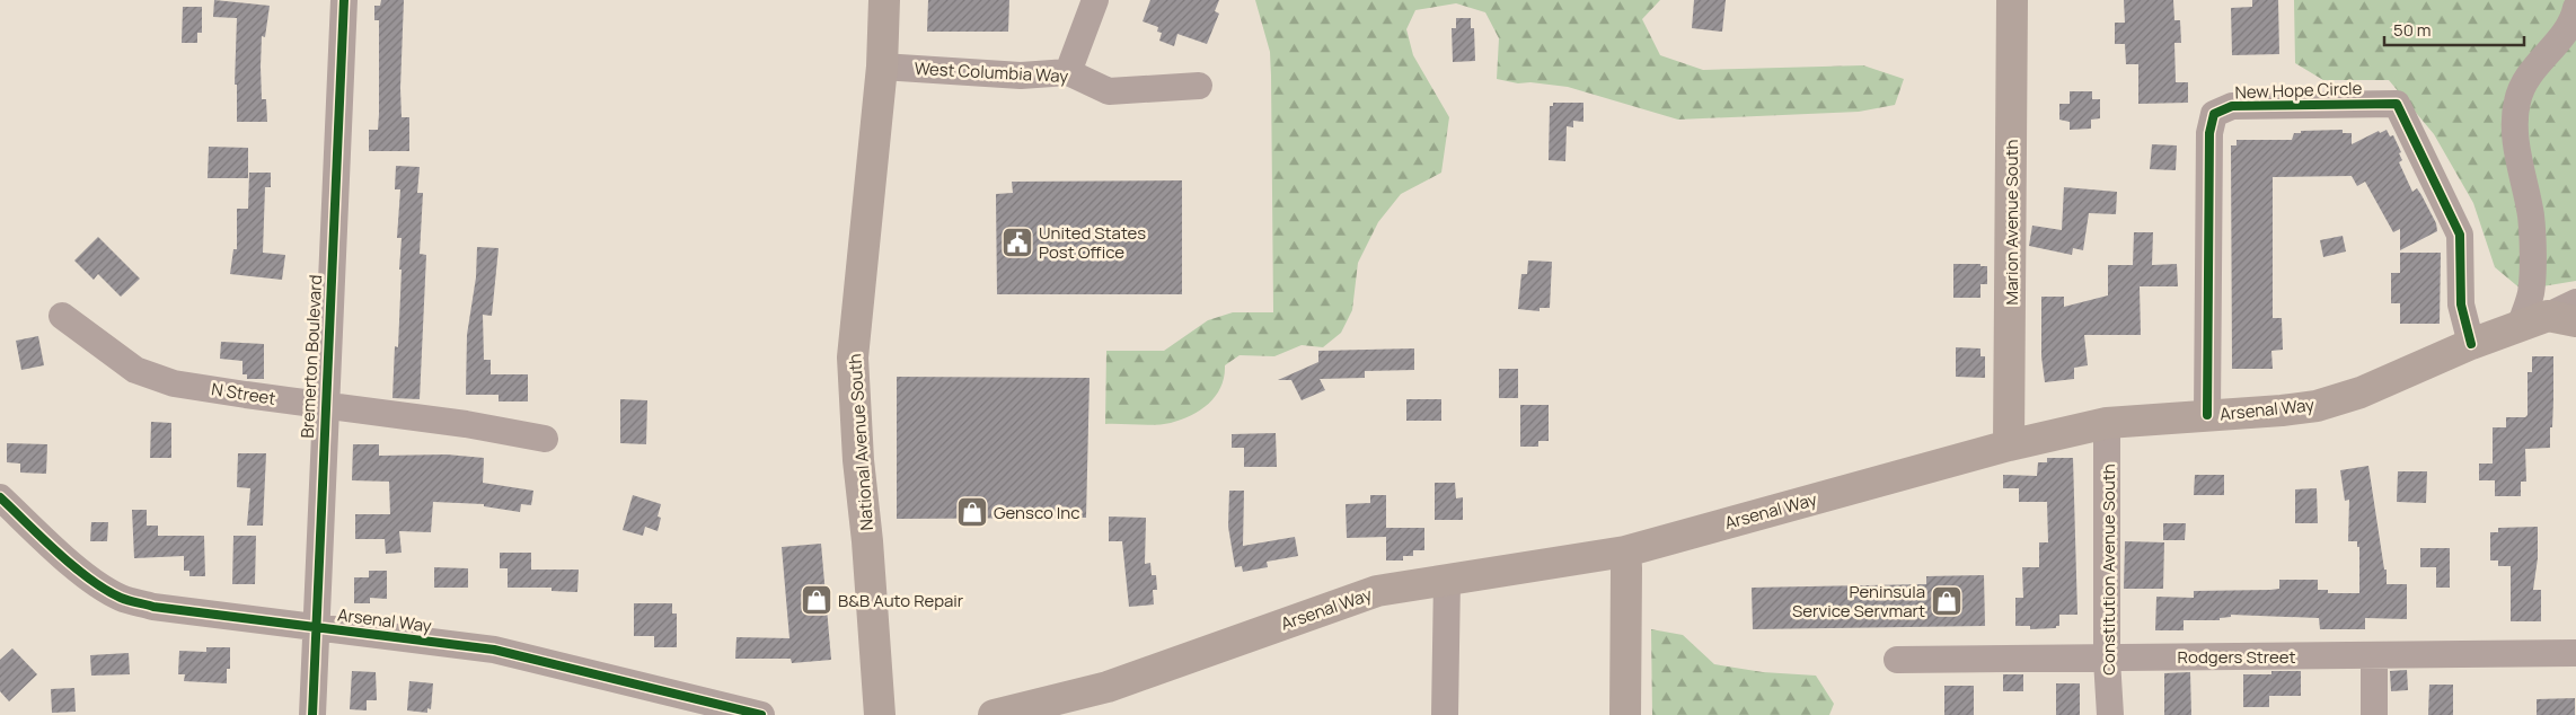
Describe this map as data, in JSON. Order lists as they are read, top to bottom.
{
  "streets": {
    "main road": ["Marion Avenue South", "Arsenal Way", "National Avenue South"],
    "street": [
      "West Columbia Way",
      "New Hope Circle",
      "Bremerton Boulevard",
      "N Street",
      "Constitution Avenue South",
      "Rodgers Street"
    ]
  },
  "crossings": [
    ["West Columbia Way", "National Avenue South"],
    ["New Hope Circle", "Arsenal Way"],
    ["Marion Avenue South", "Arsenal Way"],
    ["Bremerton Boulevard", "N Street"],
    ["Bremerton Boulevard", "Arsenal Way"],
    ["Arsenal Way", "Constitution Avenue South"],
    ["Constitution Avenue South", "Rodgers Street"]
  ],
  "places": {
    "public building": ["United States Post Office"],
    "shop": ["Gensco Inc", "B&B Auto Repair", "Peninsula Service Servmart"]
  },
  "scale_bar": "50 m"
}
